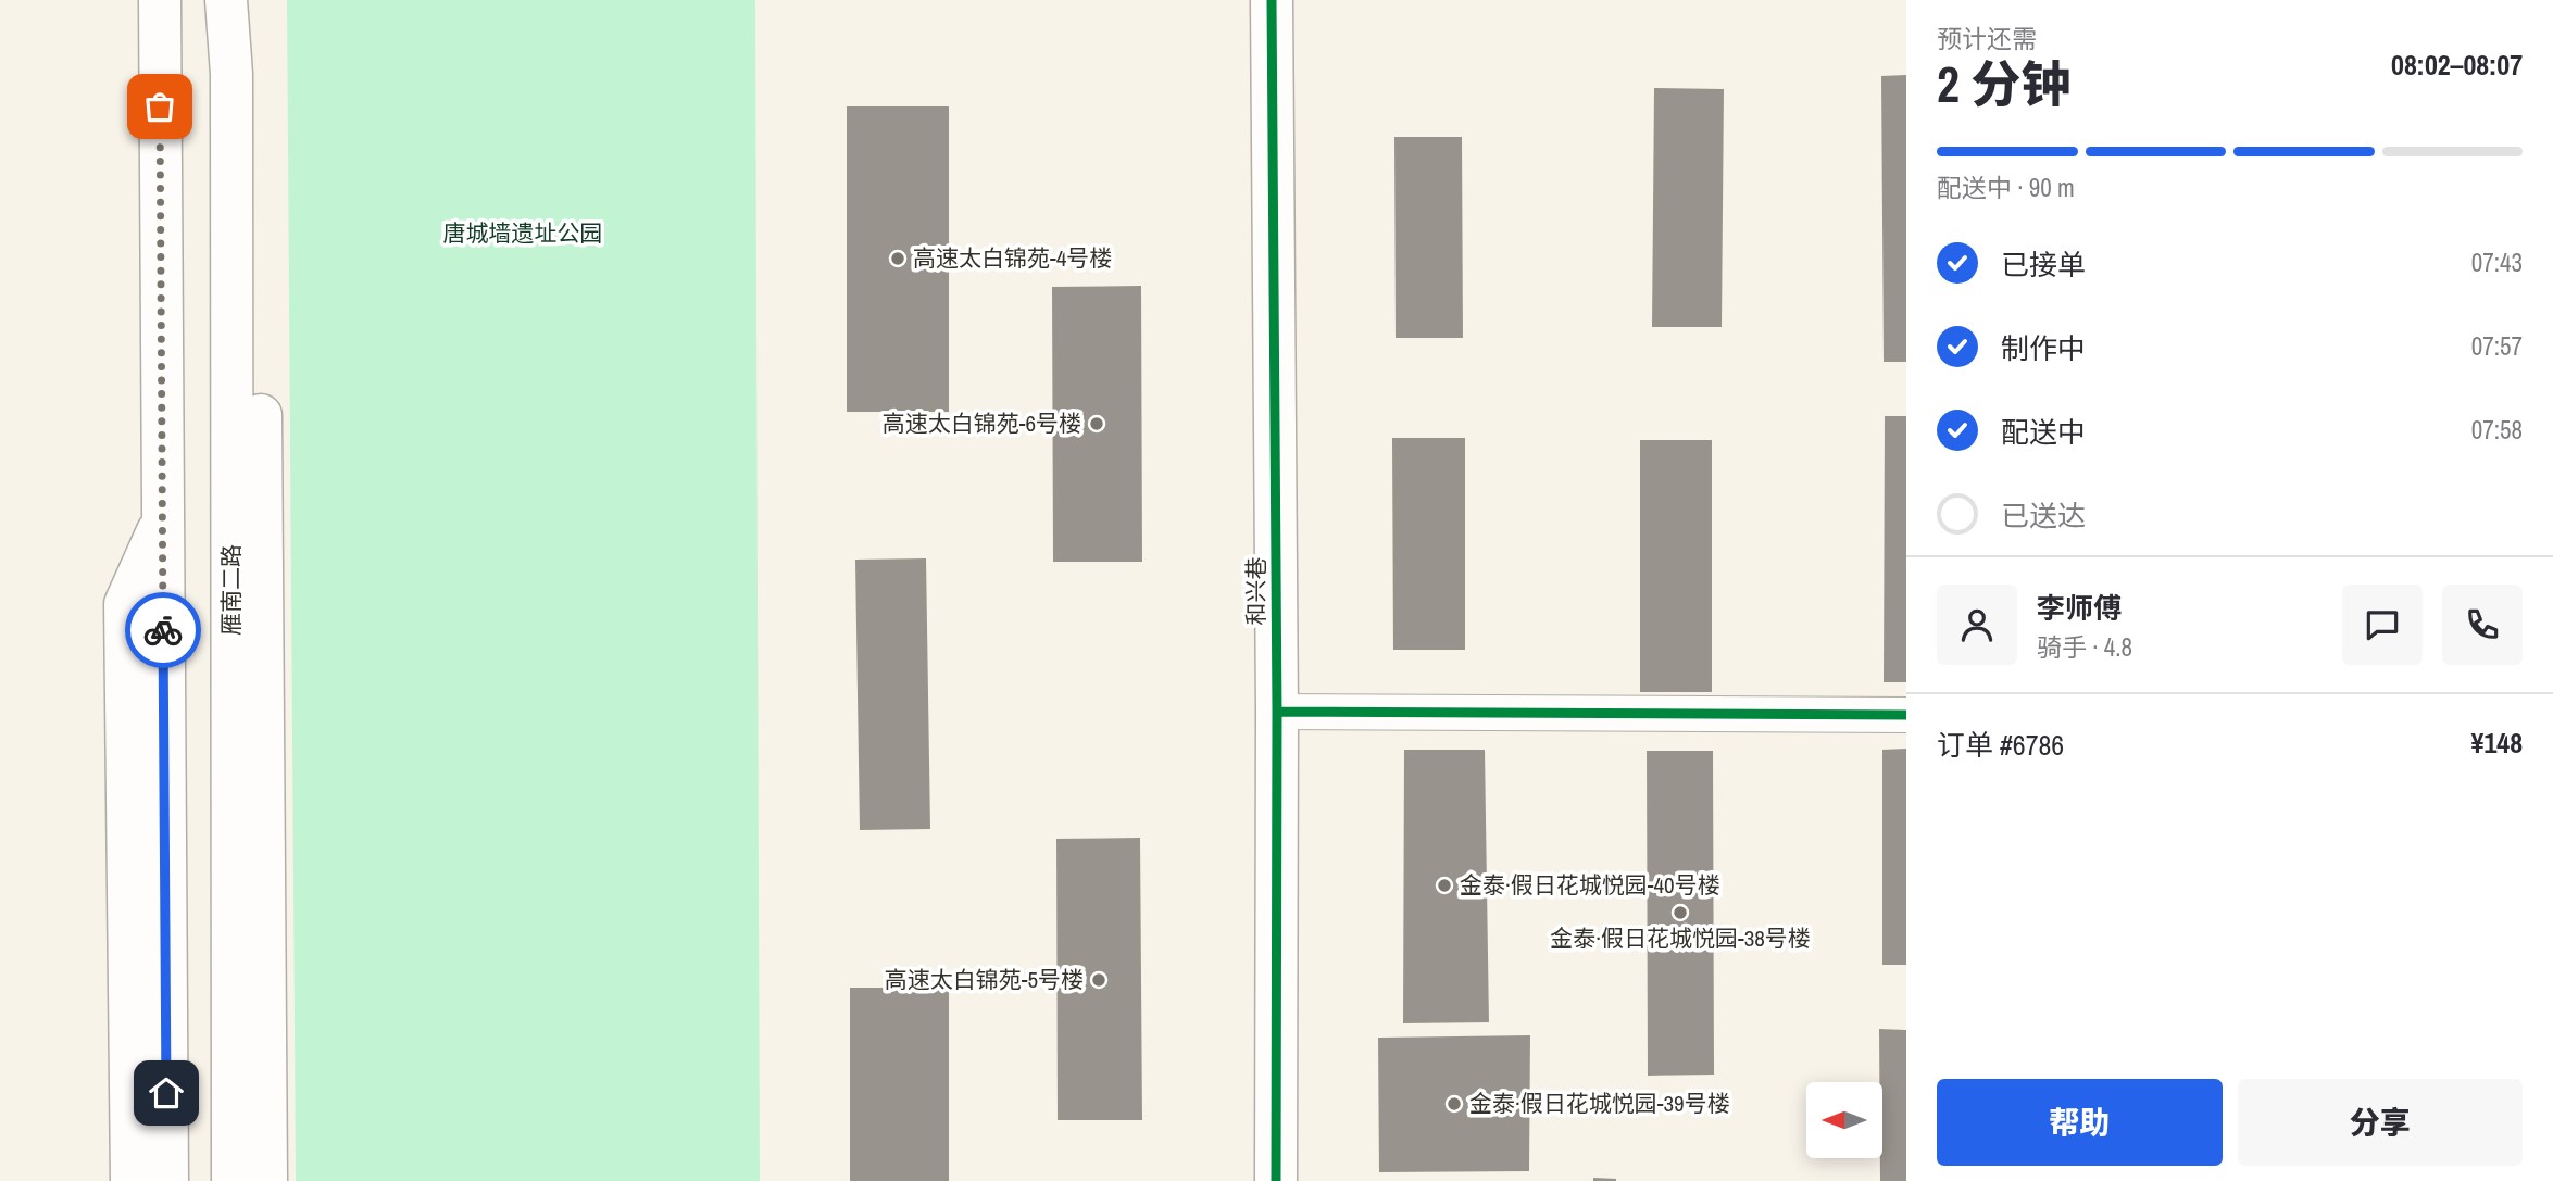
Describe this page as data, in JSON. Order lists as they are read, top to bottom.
{
  "streets": {
    "main road": ["雁南二路", "和兴巷"]
  },
  "parks": ["唐城墙遗址公园"],
  "places": [
    "高速太白锦苑-4号楼",
    "高速太白锦苑-6号楼",
    "金泰·假日花城悦园-40号楼",
    "金泰·假日花城悦园-38号楼",
    "高速太白锦苑-5号楼",
    "金泰·假日花城悦园-39号楼"
  ],
  "north": "left",
  "page": {
    "heading": ["2 分钟", "预计还需", "08:02–08:07"],
    "panel": [
      "李师傅",
      "骑手 · 4.8",
      "订单 #6786",
      "¥148"
    ],
    "bar": "配送中 · 90 m",
    "list": [
      ["已接单", "07:43"],
      ["制作中", "07:57"],
      ["配送中", "07:58"],
      "已送达"
    ],
    "buttons": ["帮助", "分享"]
  }
}
